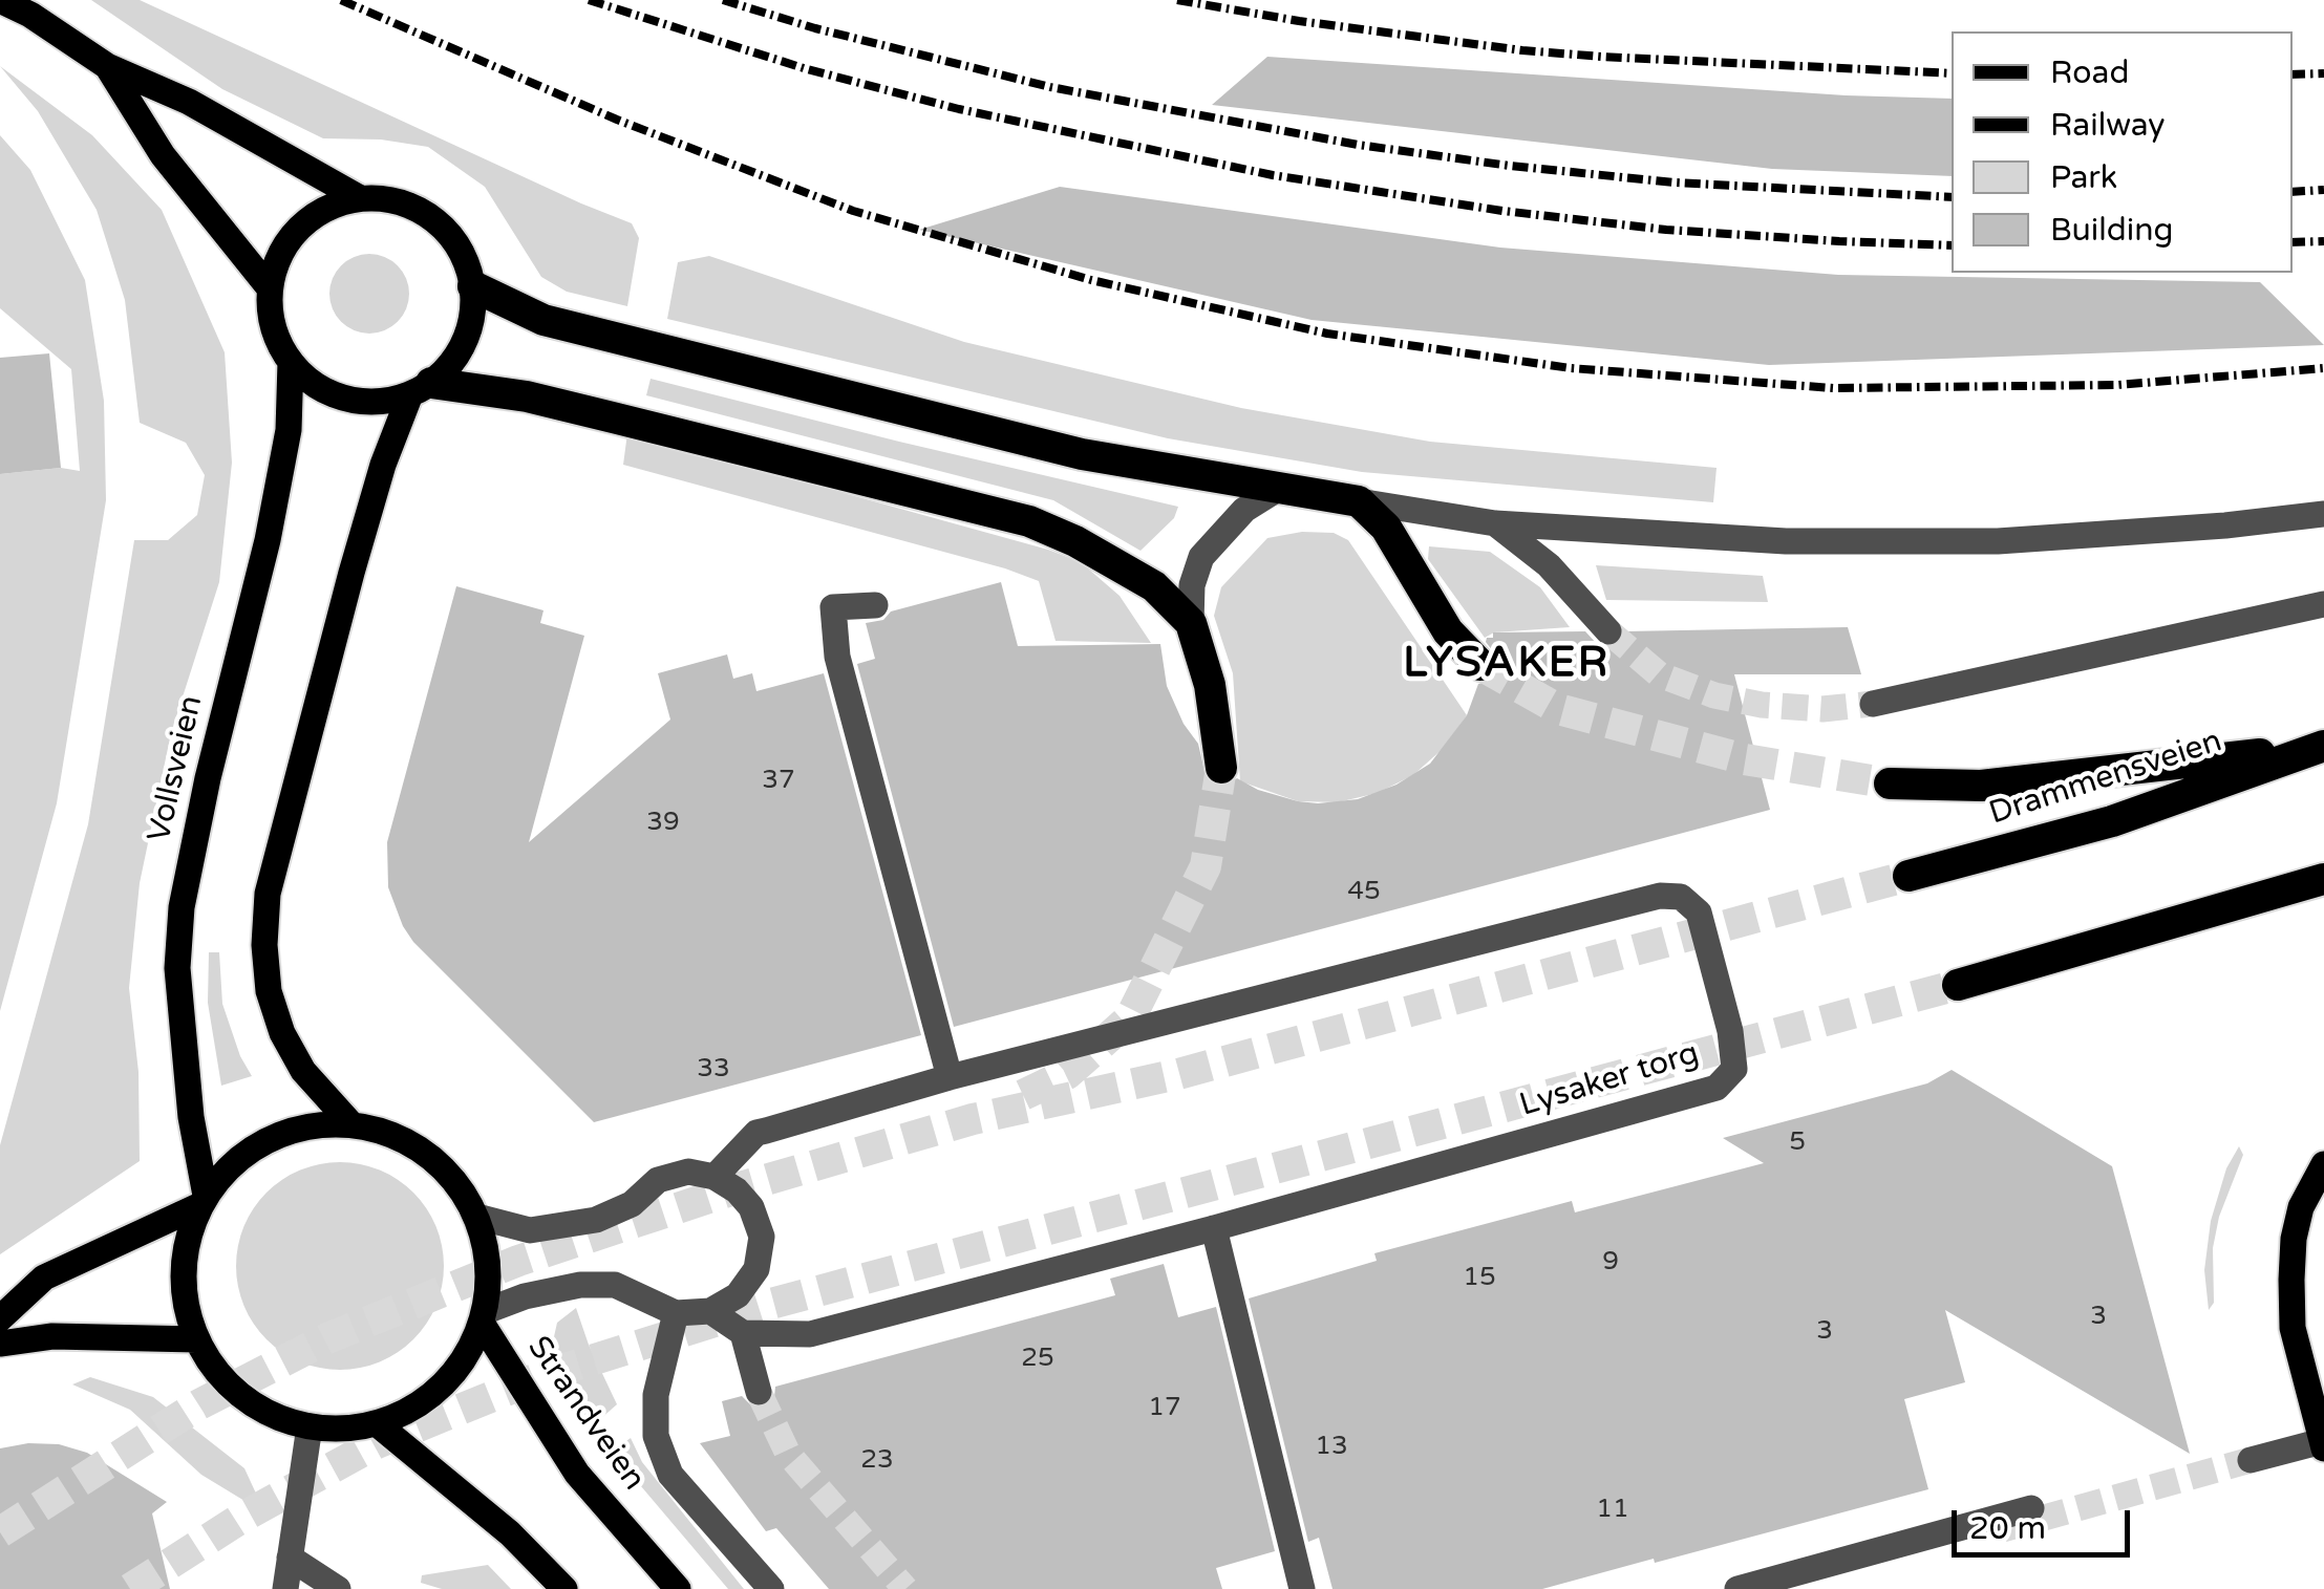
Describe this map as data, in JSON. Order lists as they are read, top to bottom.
{
  "streets": {
    "highway": ["Drammensveien"],
    "main road": ["Vollsveien", "Strandveien"],
    "lane": ["Lysaker torg"]
  },
  "crossings": [
    ["Vollsveien", "Strandveien"]
  ],
  "districts": ["LYSAKER"],
  "house_numbers": [
    "37",
    "39",
    "45",
    "33",
    "5",
    "9",
    "15",
    "3",
    "3",
    "25",
    "17",
    "13",
    "23",
    "11"
  ],
  "legend": [
    "Road",
    "Railway",
    "Park",
    "Building"
  ],
  "scale_bar": "20 m"
}
